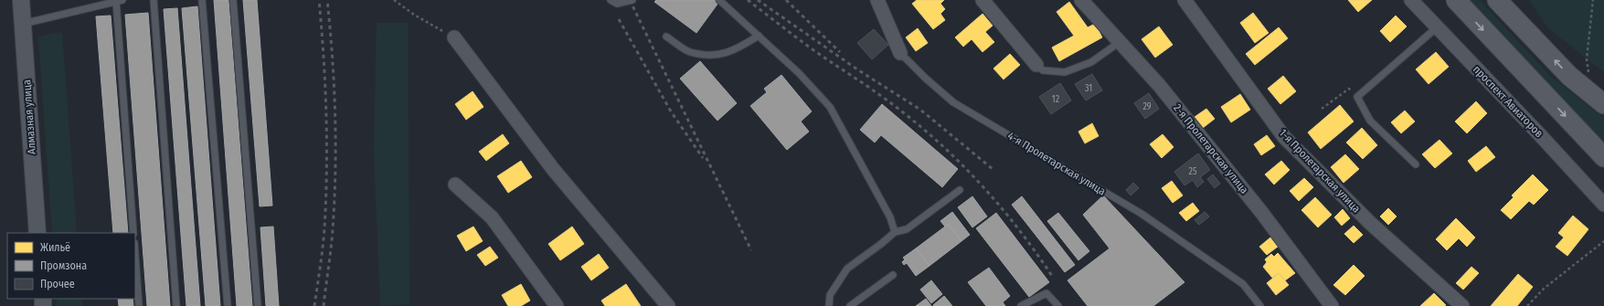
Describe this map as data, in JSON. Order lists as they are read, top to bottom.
{
  "streets": {
    "street": [
      "проспект Авиаторов",
      "Алмазная улица",
      "2-я Пролетарская улица",
      "4-я Пролетарская улица",
      "1-я Пролетарская улица"
    ]
  },
  "house_numbers": [
    "31",
    "12",
    "29",
    "25"
  ],
  "legend": ["Жильё", "Промзона", "Прочее"]
}
